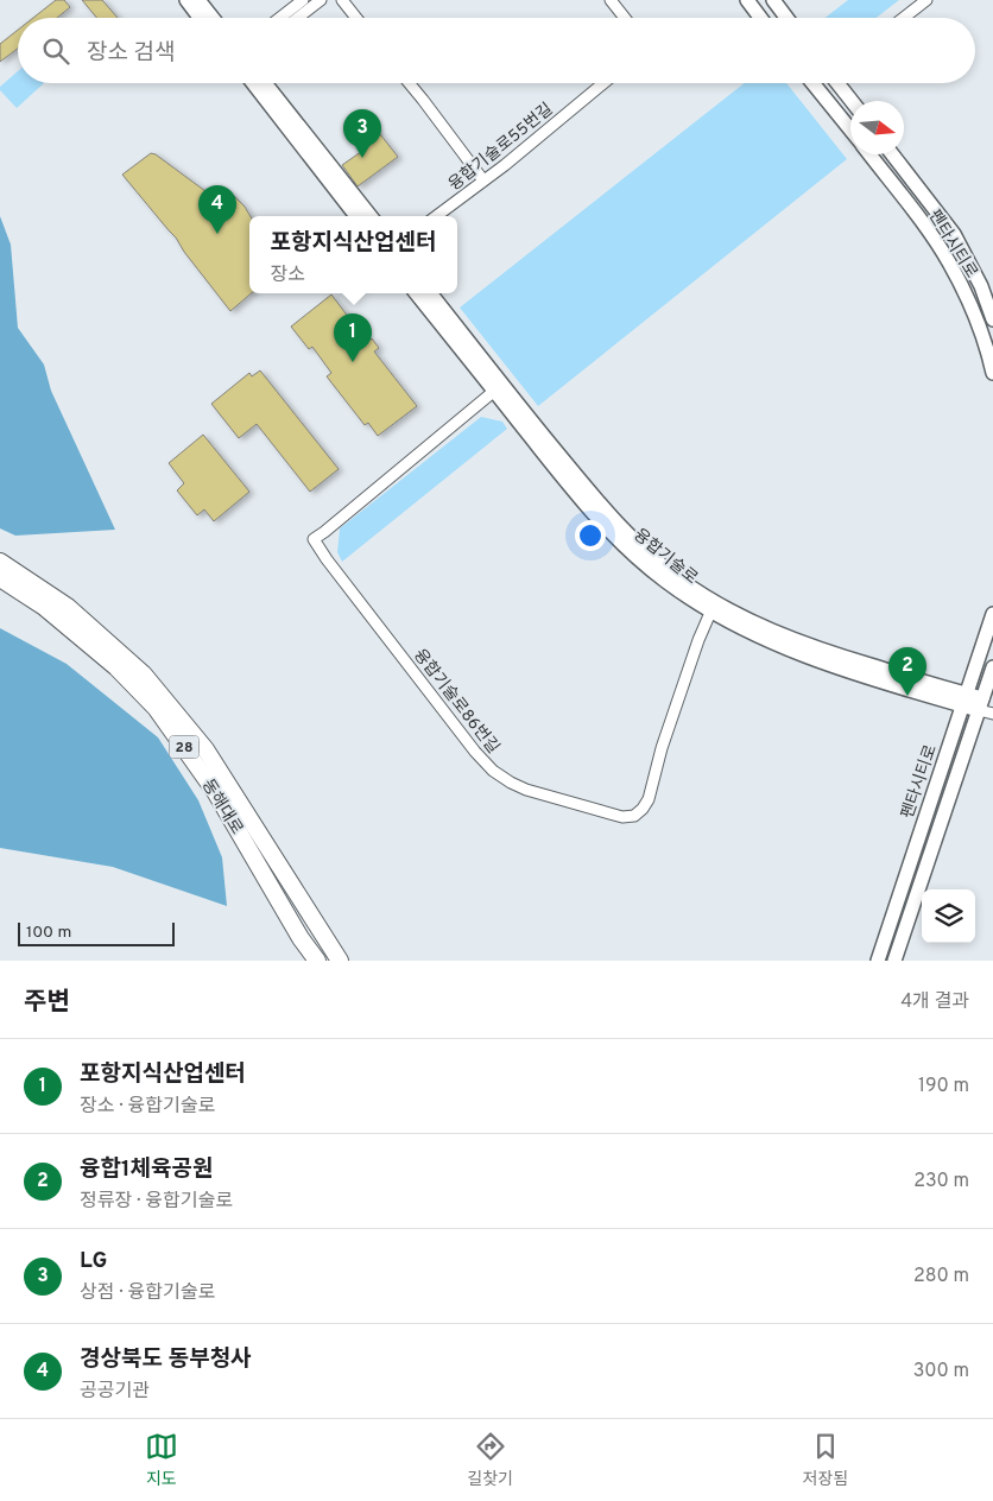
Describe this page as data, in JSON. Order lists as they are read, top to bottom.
{
  "streets": {
    "main road": ["28", "동해대로"],
    "street": [
      "융합기술로55번길",
      "펜타시티로",
      "융합기술로",
      "융합기술로86번길"
    ]
  },
  "crossings": [
    ["펜타시티로", "융합기술로"],
    ["융합기술로", "융합기술로86번길"]
  ],
  "scale_bar": "100 m",
  "north": "right",
  "page": {
    "search": "장소 검색",
    "pins": [
      "3",
      "4",
      "1",
      "2"
    ],
    "popup": ["포항지식산업센터", "장소"],
    "scale": "100 m",
    "heading": ["주변", "4개 결과"],
    "list": [
      {
        "mark": "1",
        "name": "포항지식산업센터",
        "note": "장소 · 융합기술로",
        "value": "190 m"
      },
      {
        "mark": "2",
        "name": "융합1체육공원",
        "note": "정류장 · 융합기술로",
        "value": "230 m"
      },
      {
        "mark": "3",
        "name": "LG",
        "note": "상점 · 융합기술로",
        "value": "280 m"
      },
      {
        "mark": "4",
        "name": "경상북도 동부청사",
        "note": "공공기관",
        "value": "300 m"
      }
    ],
    "nav": ["지도", "길찾기", "저장됨"]
  }
}
